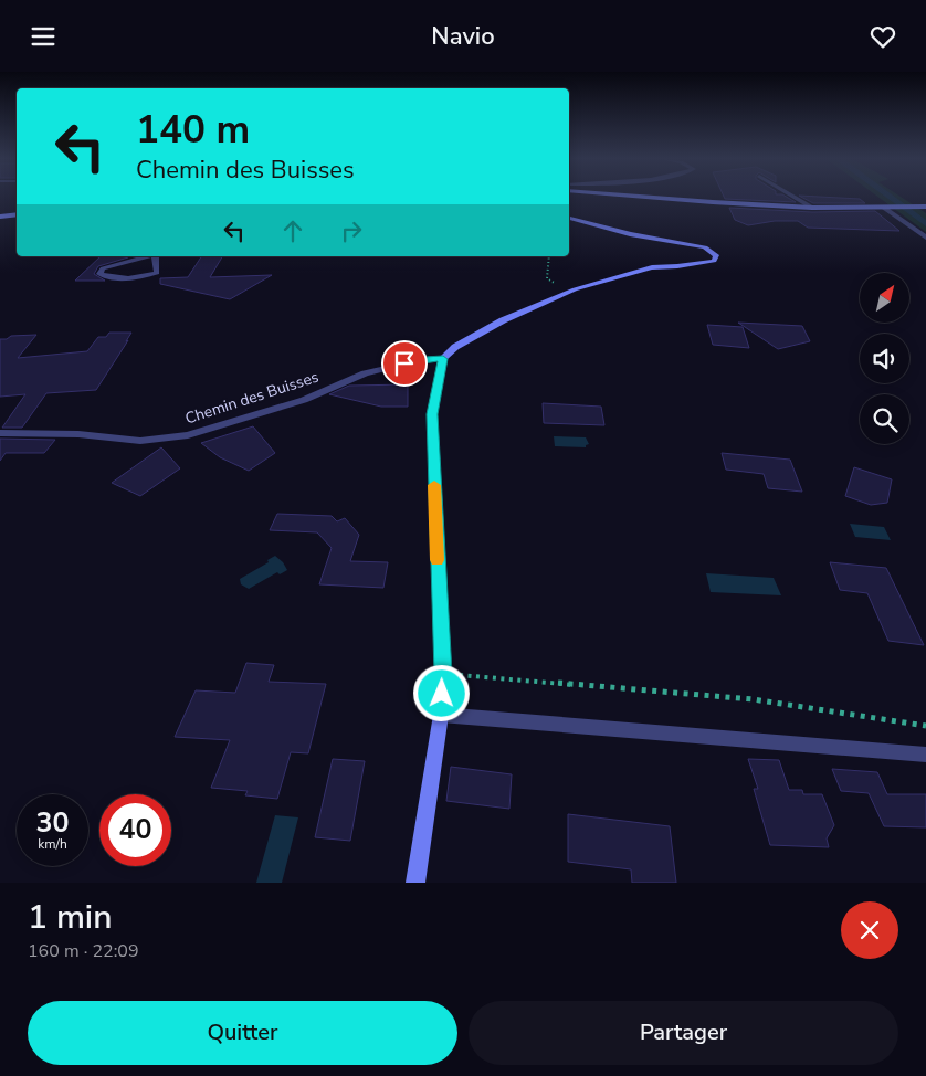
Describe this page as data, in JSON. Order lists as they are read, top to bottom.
{
  "streets": {
    "street": ["Chemin des Buisses"]
  },
  "north": "top right",
  "page": {
    "header": "Navio",
    "turn": ["140 m", "Chemin des Buisses"],
    "speed": "30 km/h",
    "limit": "40",
    "heading": ["1 min", "160 m · 22:09"],
    "buttons": ["Quitter", "Partager"]
  }
}
